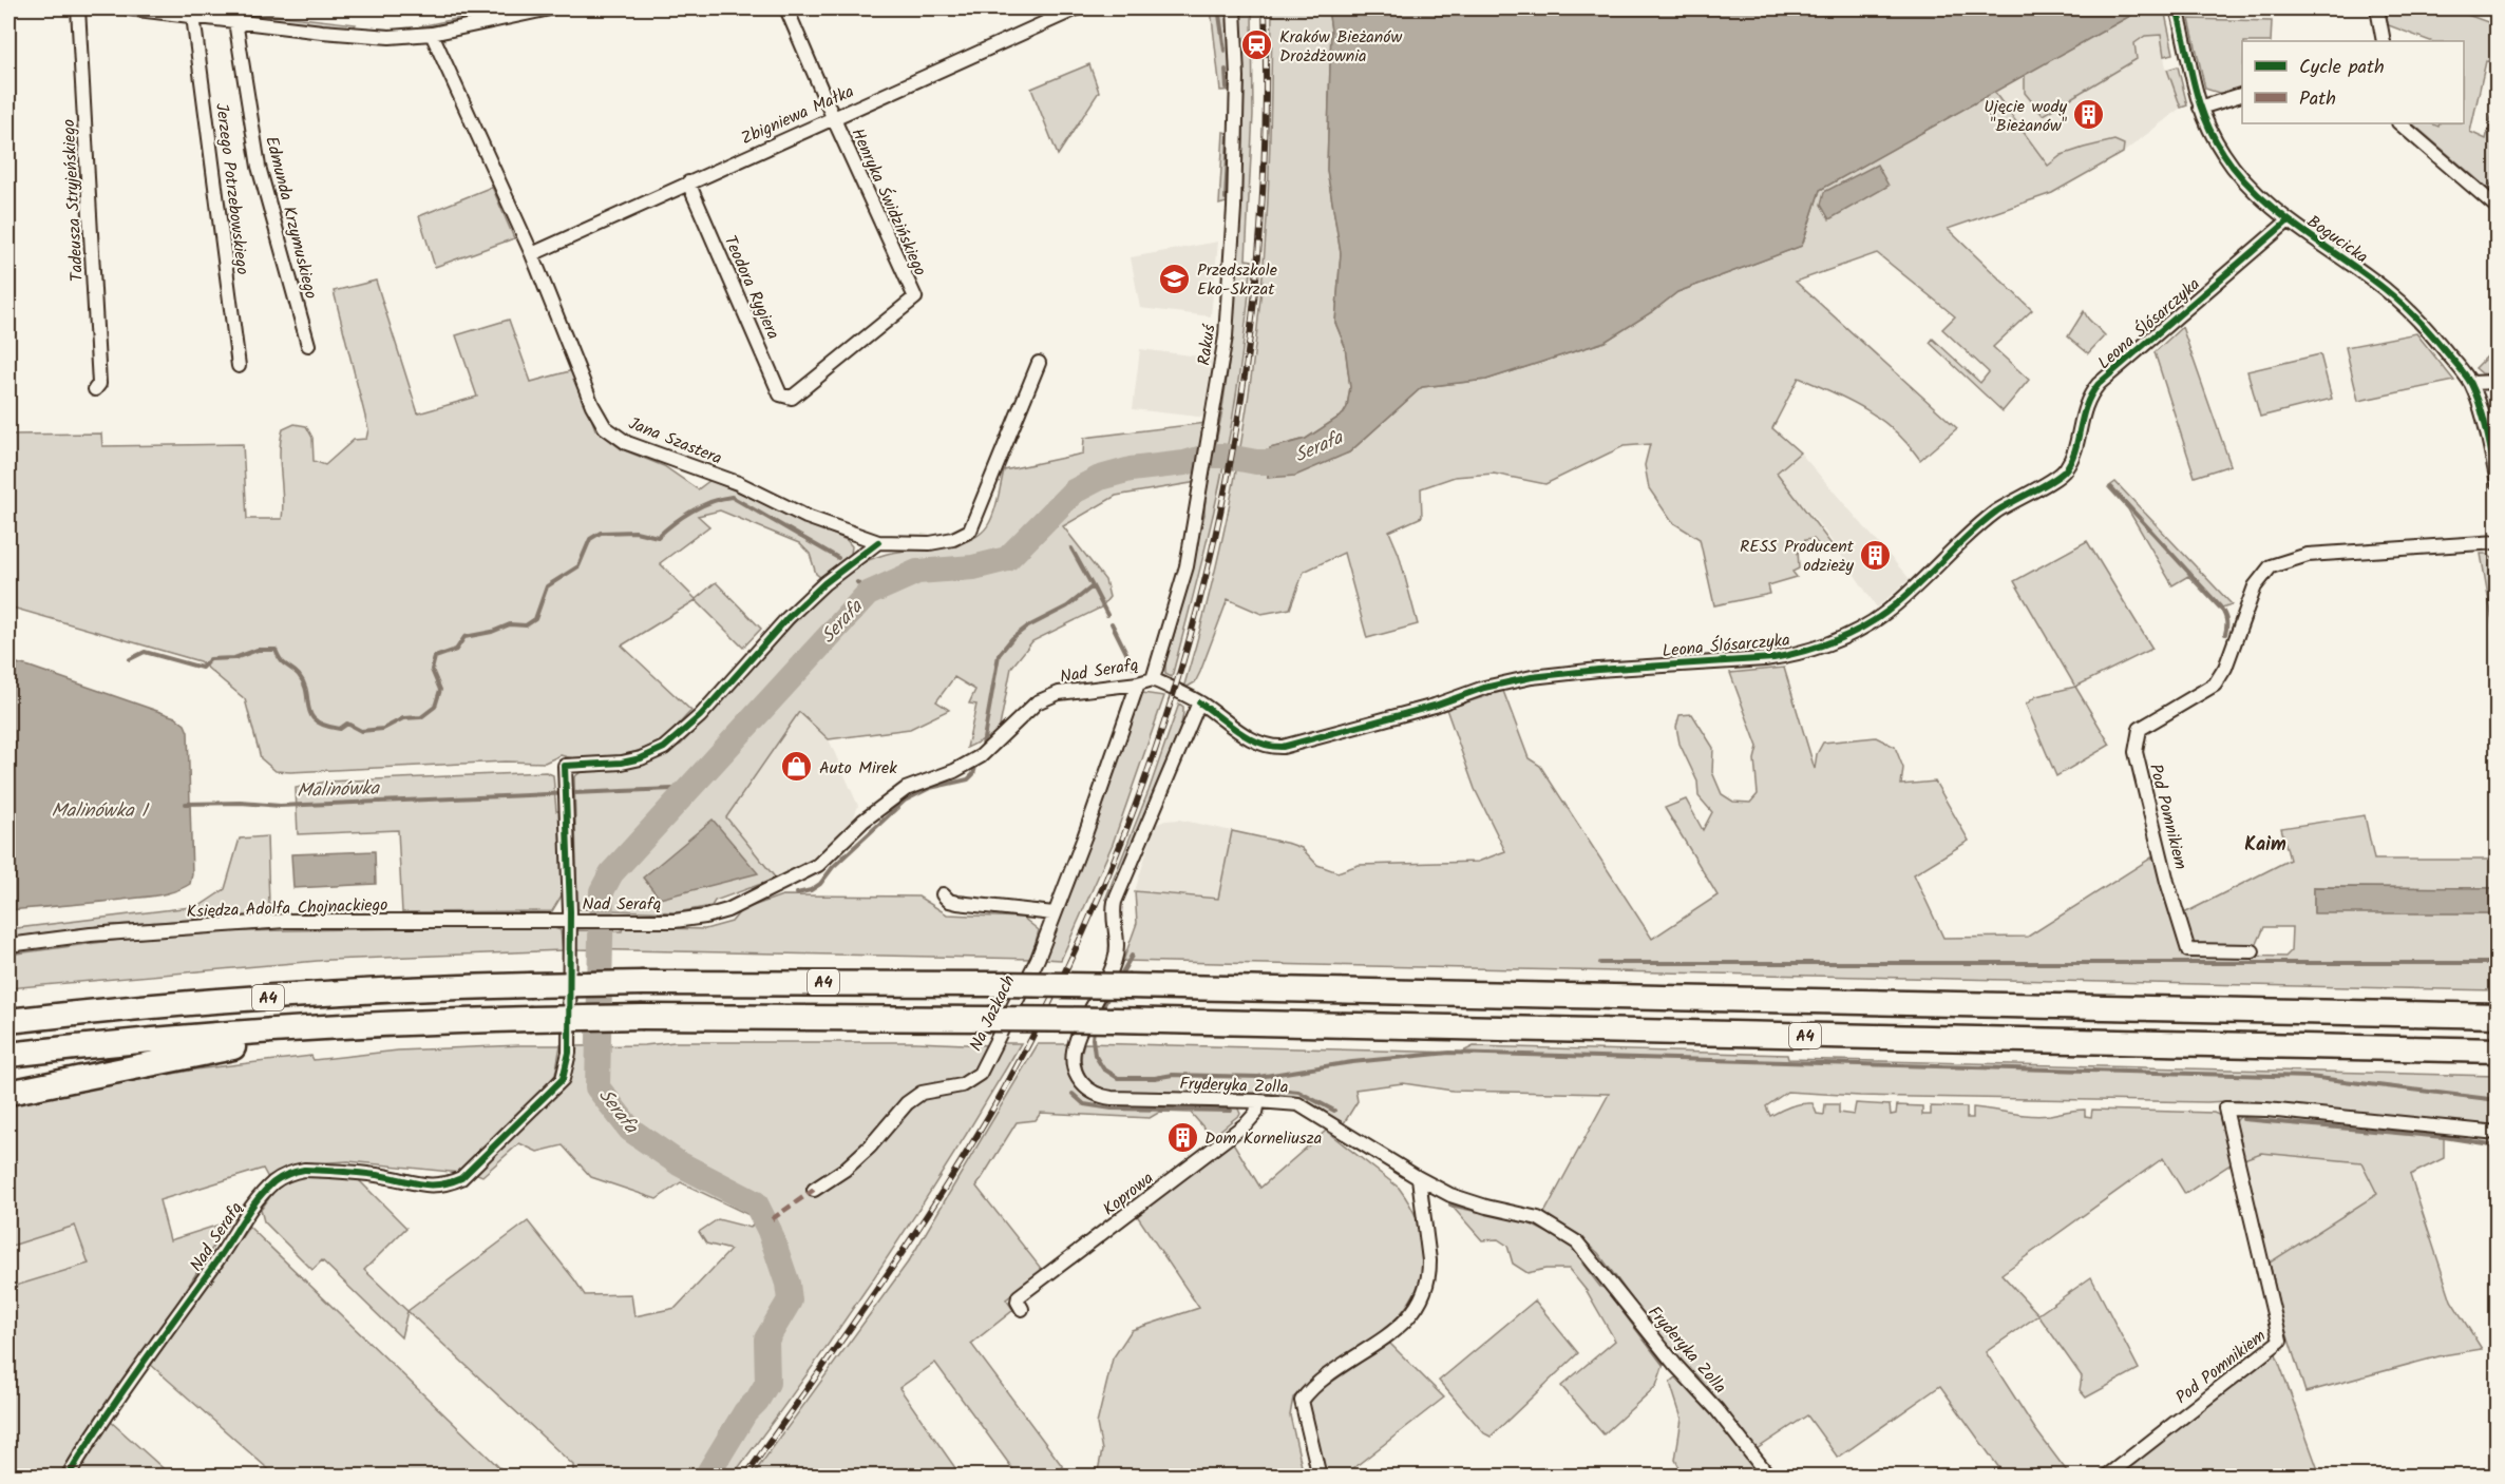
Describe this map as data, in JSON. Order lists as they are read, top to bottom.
{
  "streets": {
    "highway": ["A4"],
    "street": [
      "Zbigniewa Małka",
      "Jerzego Potrzebowskiego",
      "Tadeusza Stryjeńskiego",
      "Henryka Świdzińskiego",
      "Edmunda Krzymuskiego",
      "Bogucicka",
      "Teodora Rygiera",
      "Leona Ślósarczyka",
      "Rakuś",
      "Jana Szastera",
      "Nad Serafą",
      "Pod Pomnikiem",
      "Księdza Adolfa Chojnackiego",
      "Na Jazkach",
      "Fryderyka Zolla",
      "Koprowa"
    ]
  },
  "crossings": [
    ["Zbigniewa Małka", "Henryka Świdzińskiego"],
    ["Zbigniewa Małka", "Teodora Rygiera"],
    ["Zbigniewa Małka", "Jana Szastera"],
    ["Henryka Świdzińskiego", "Teodora Rygiera"],
    ["Bogucicka", "Leona Ślósarczyka"],
    ["Leona Ślósarczyka", "Rakuś"],
    ["Leona Ślósarczyka", "Nad Serafą"],
    ["Leona Ślósarczyka", "Fryderyka Zolla"],
    ["Rakuś", "Nad Serafą"],
    ["Nad Serafą", "Księdza Adolfa Chojnackiego"],
    ["Nad Serafą", "Na Jazkach"],
    ["Fryderyka Zolla", "Koprowa"]
  ],
  "districts": ["Kaim"],
  "water": ["Serafa", "Malinówka", "Malinówka 1"],
  "places": {
    "station": ["Kraków Bieżanów Drożdżownia"],
    "building": ["Ujęcie wody \"Bieżanów\"", "RESS Producent odzieży", "Dom Korneliusza"],
    "school or university": ["Przedszkole Eko-Skrzat"],
    "shop": ["Auto Mirek"]
  },
  "legend": ["Cycle path", "Path"]
}
